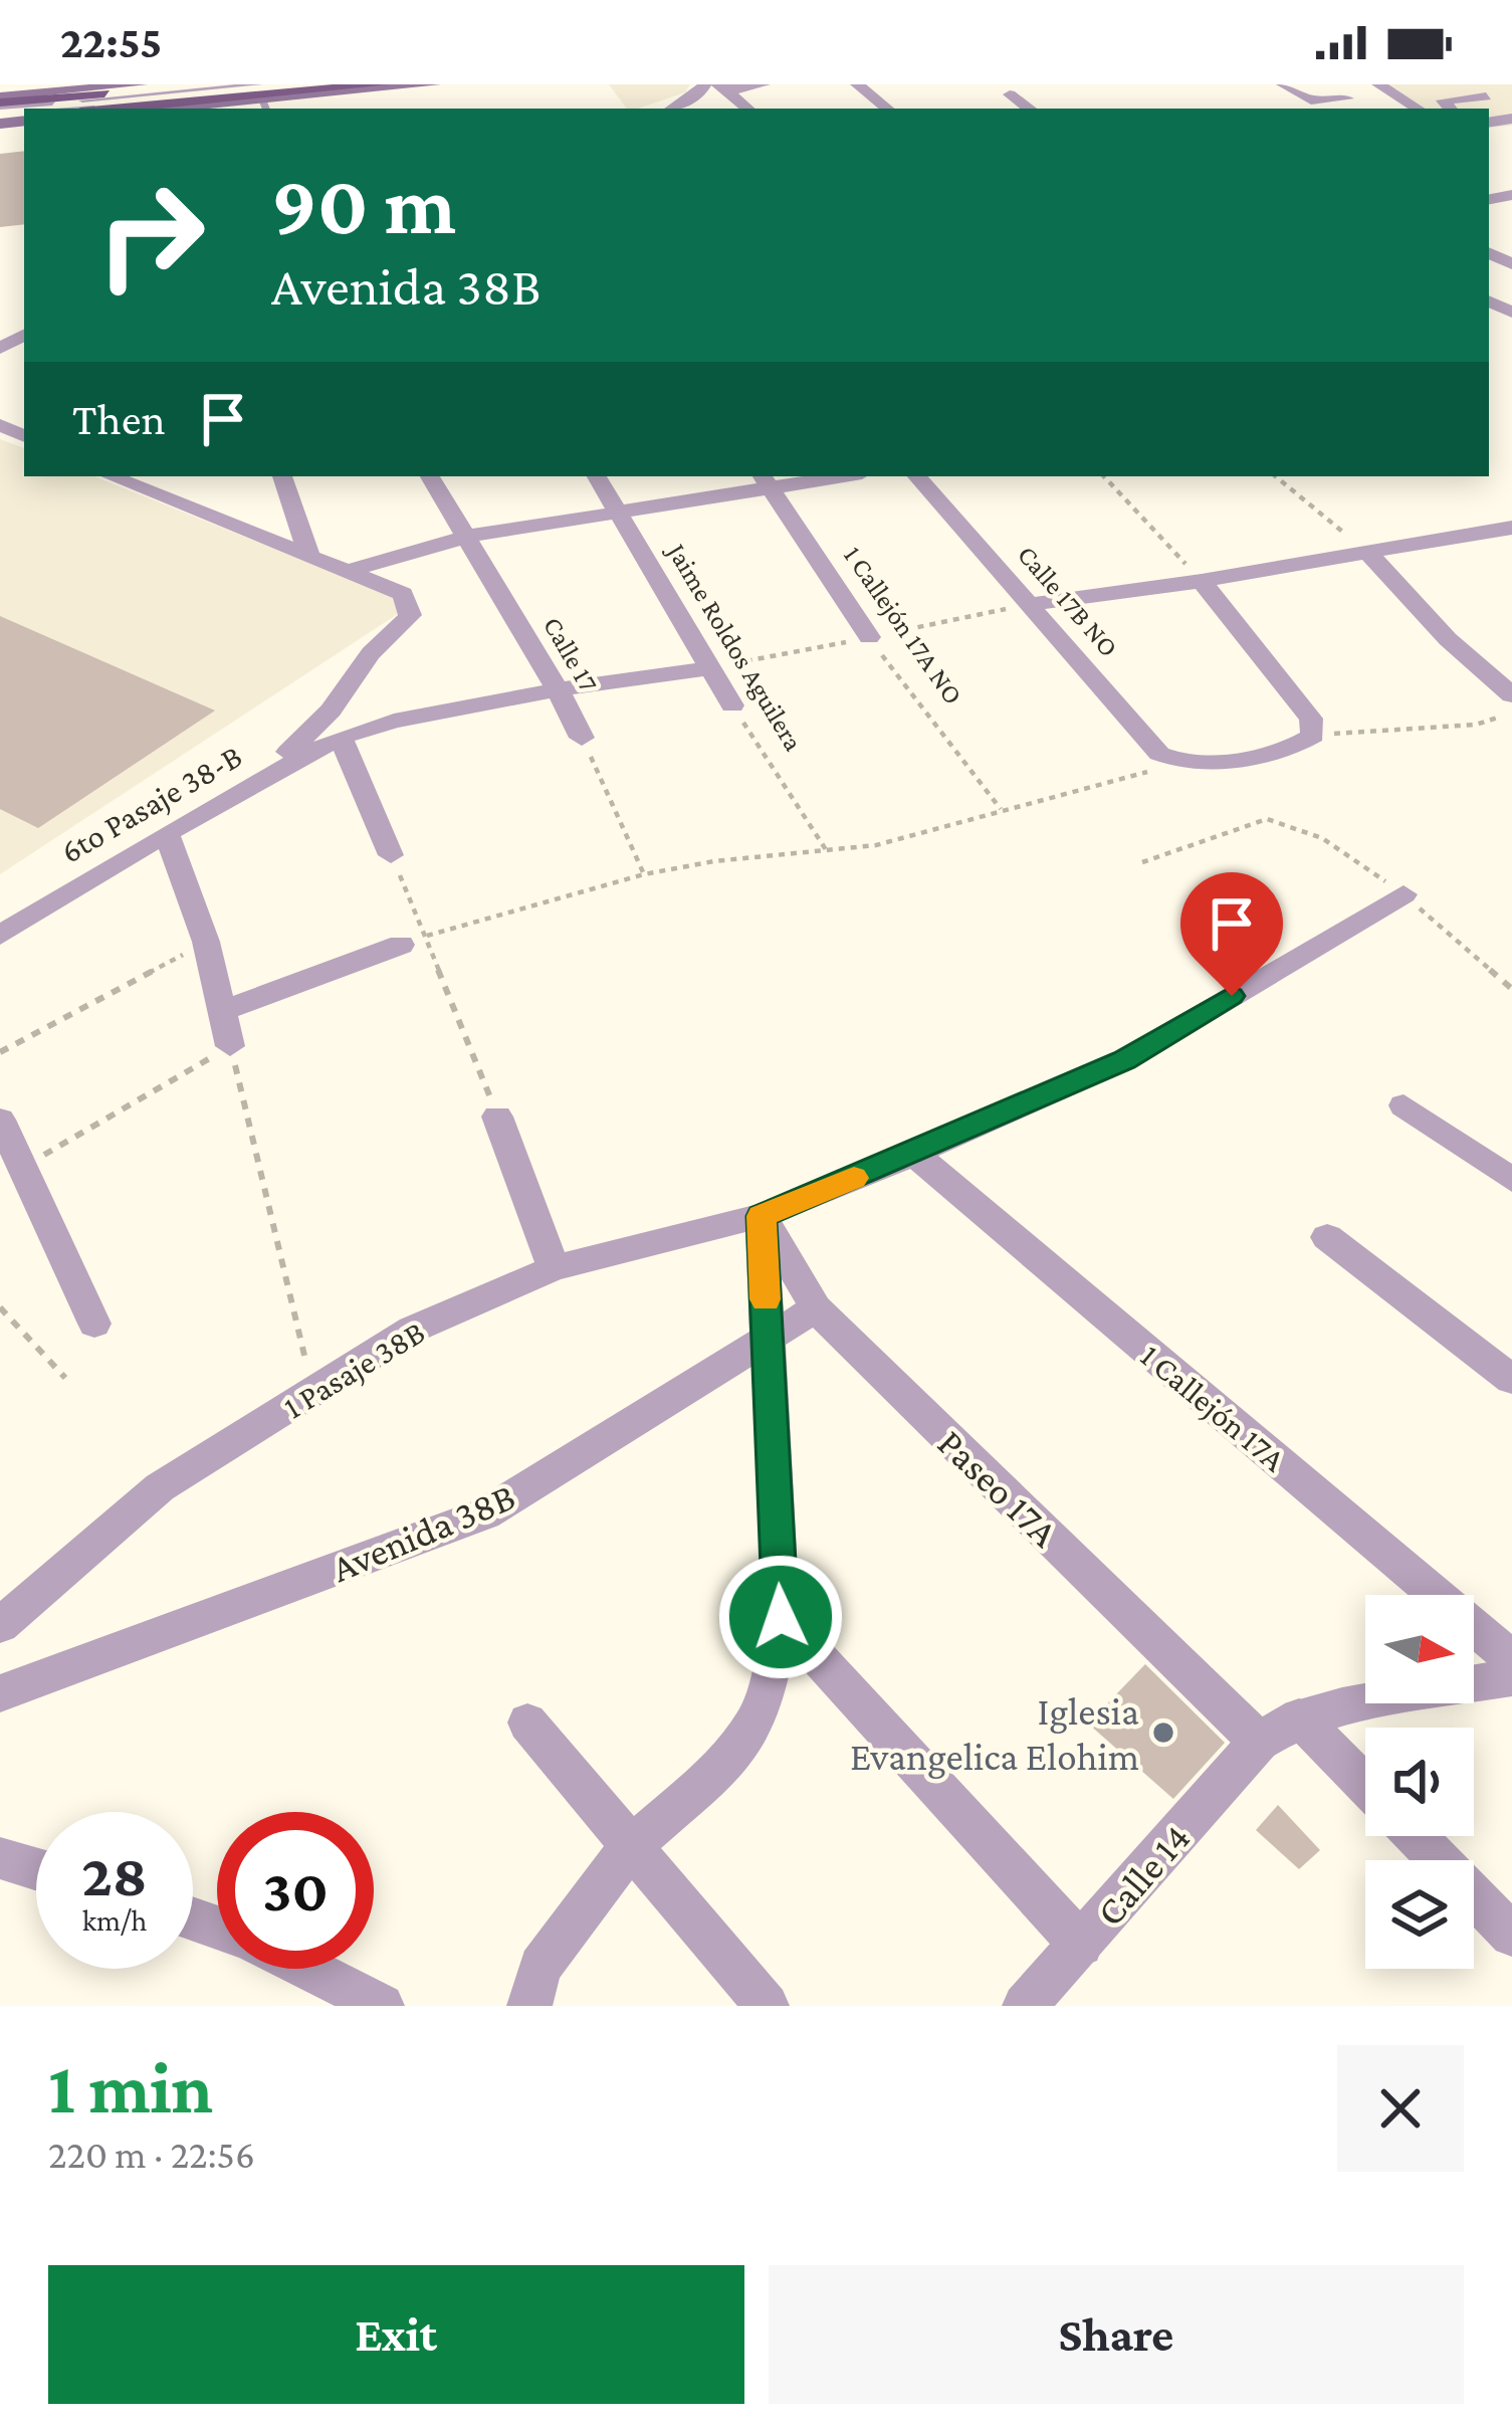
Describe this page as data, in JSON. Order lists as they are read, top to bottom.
{
  "streets": {
    "street": [
      "Calle 17B NO",
      "1 Callejón 17A NO",
      "Jaime Roldos Aguilera",
      "Calle 17",
      "6to Pasaje 38-B",
      "1 Pasaje 38B",
      "1 Callejón 17A",
      "Paseo 17A",
      "Avenida 38B",
      "Calle 14"
    ]
  },
  "crossings": [
    ["Jaime Roldos Aguilera", "6to Pasaje 38-B"],
    ["Calle 17", "6to Pasaje 38-B"],
    ["1 Pasaje 38B", "Paseo 17A"],
    ["Paseo 17A", "Avenida 38B"],
    ["Paseo 17A", "Calle 14"]
  ],
  "places": ["Iglesia Evangelica Elohim"],
  "north": "right",
  "page": {
    "status": "22:55",
    "turn": ["90 m", "Avenida 38B"],
    "then": "Then",
    "speed": "28 km/h",
    "limit": "30",
    "heading": ["1 min", "220 m · 22:56"],
    "buttons": ["Exit", "Share"]
  }
}
